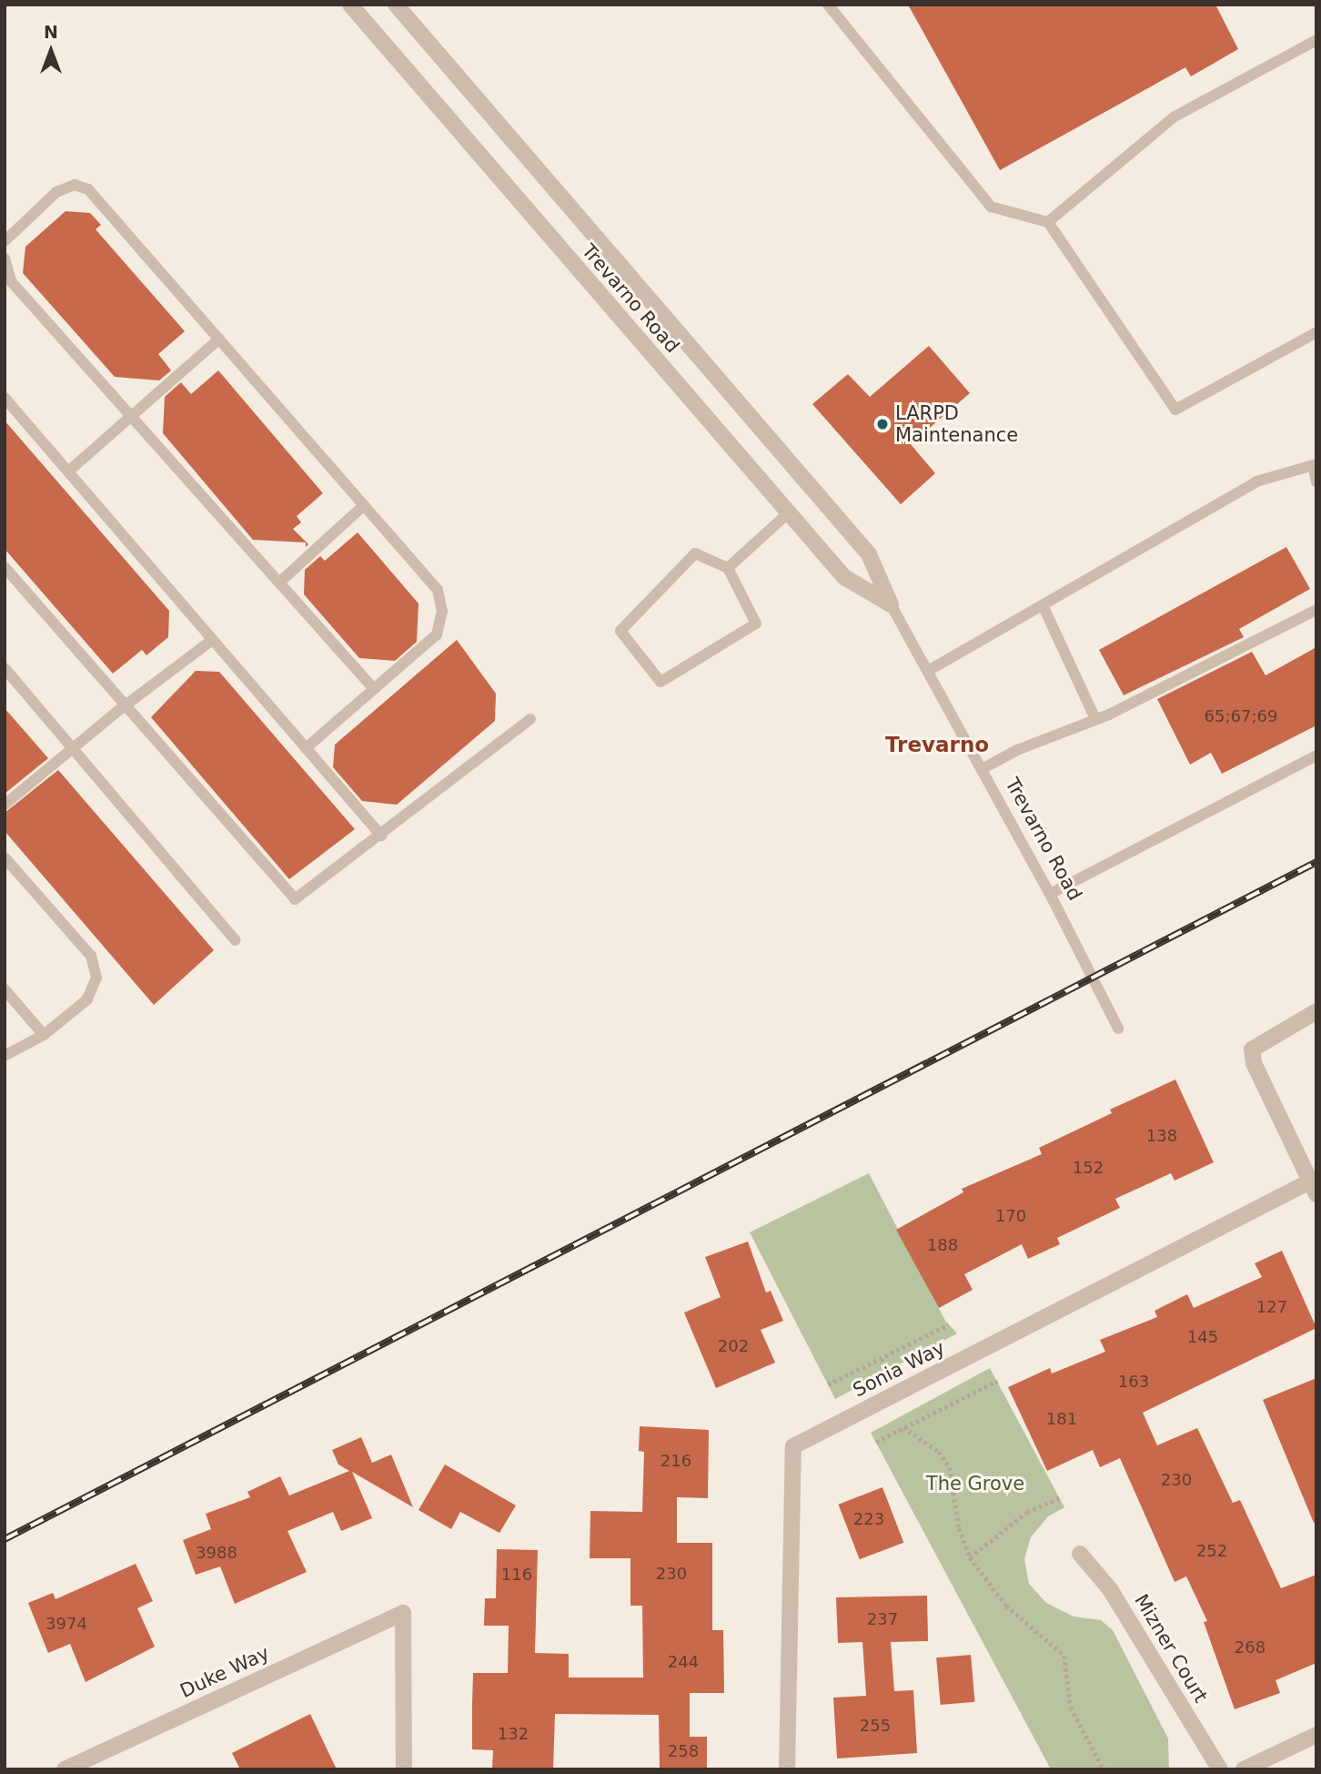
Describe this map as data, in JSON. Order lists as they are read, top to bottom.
{
  "streets": {
    "street": [
      "Trevarno Road",
      "Sonia Way",
      "Mizner Court",
      "Duke Way"
    ]
  },
  "districts": ["Trevarno"],
  "parks": ["The Grove"],
  "places": ["LARPD Maintenance"],
  "house_numbers": [
    "65;67;69",
    "138",
    "152",
    "170",
    "188",
    "127",
    "145",
    "202",
    "163",
    "181",
    "216",
    "230",
    "223",
    "252",
    "3988",
    "230",
    "116",
    "237",
    "3974",
    "268",
    "244",
    "255",
    "132",
    "258"
  ],
  "north": "top"
}
